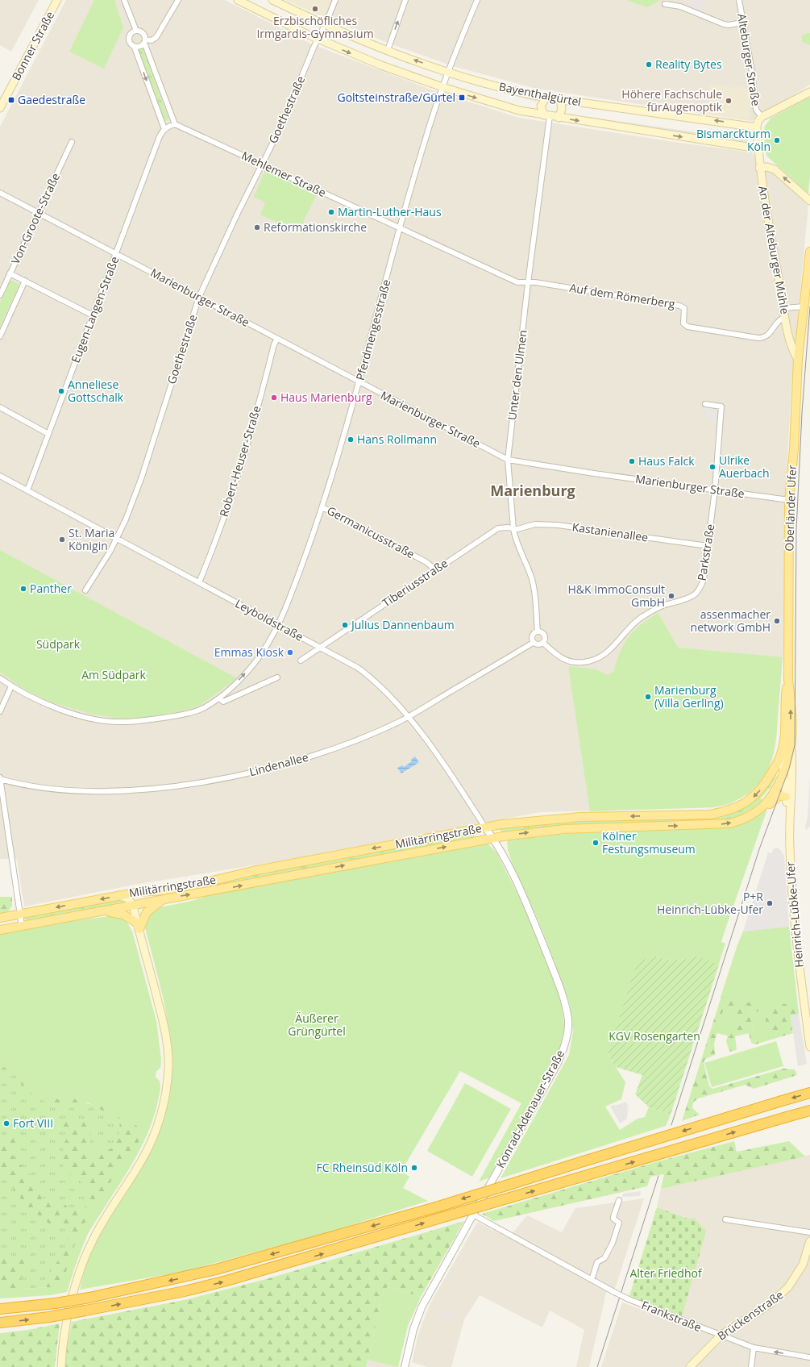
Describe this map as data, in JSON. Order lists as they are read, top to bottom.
{
  "streets": {
    "main road": [
      "Bonner Straße",
      "Bayenthalgürtel",
      "An der Alteburger Mühle",
      "Oberländer Ufer",
      "Militärringstraße",
      "Heinrich-Lübke-Ufer",
      "Brückenstraße"
    ],
    "street": [
      "Alteburger Straße",
      "Goethestraße",
      "Mehlemer Straße",
      "Von-Groote-Straße",
      "Auf dem Römerberg",
      "Marienburger Straße",
      "Eugen-Langen-Straße",
      "Pferdmengesstraße",
      "Unter den Ulmen",
      "Robert-Heuser-Straße",
      "Germanicusstraße",
      "Kastanienallee",
      "Parkstraße",
      "Tiberiusstraße",
      "Leyboldstraße",
      "Lindenallee",
      "Konrad-Adenauer-Straße",
      "Frankstraße"
    ]
  },
  "crossings": [
    ["Bayenthalgürtel", "Goethestraße"],
    ["Bayenthalgürtel", "An der Alteburger Mühle"],
    ["Bayenthalgürtel", "Pferdmengesstraße"],
    ["Bayenthalgürtel", "Unter den Ulmen"],
    ["Goethestraße", "Mehlemer Straße"],
    ["Goethestraße", "Marienburger Straße"],
    ["Goethestraße", "Leyboldstraße"],
    ["Mehlemer Straße", "Auf dem Römerberg"],
    ["Mehlemer Straße", "Pferdmengesstraße"],
    ["Mehlemer Straße", "Unter den Ulmen"],
    ["Von-Groote-Straße", "Marienburger Straße"],
    ["An der Alteburger Mühle", "Auf dem Römerberg"],
    ["An der Alteburger Mühle", "Oberländer Ufer"],
    ["Auf dem Römerberg", "Unter den Ulmen"],
    ["Marienburger Straße", "Eugen-Langen-Straße"],
    ["Marienburger Straße", "Pferdmengesstraße"],
    ["Marienburger Straße", "Unter den Ulmen"],
    ["Marienburger Straße", "Robert-Heuser-Straße"],
    ["Marienburger Straße", "Oberländer Ufer"],
    ["Marienburger Straße", "Parkstraße"],
    ["Eugen-Langen-Straße", "Leyboldstraße"],
    ["Pferdmengesstraße", "Germanicusstraße"],
    ["Pferdmengesstraße", "Leyboldstraße"],
    ["Unter den Ulmen", "Kastanienallee"],
    ["Unter den Ulmen", "Parkstraße"],
    ["Unter den Ulmen", "Tiberiusstraße"],
    ["Unter den Ulmen", "Lindenallee"],
    ["Robert-Heuser-Straße", "Leyboldstraße"],
    ["Oberländer Ufer", "Militärringstraße"],
    ["Oberländer Ufer", "Heinrich-Lübke-Ufer"],
    ["Germanicusstraße", "Tiberiusstraße"],
    ["Kastanienallee", "Parkstraße"],
    ["Kastanienallee", "Tiberiusstraße"],
    ["Parkstraße", "Lindenallee"],
    ["Tiberiusstraße", "Leyboldstraße"],
    ["Leyboldstraße", "Lindenallee"],
    ["Leyboldstraße", "Militärringstraße"],
    ["Leyboldstraße", "Konrad-Adenauer-Straße"],
    ["Militärringstraße", "Heinrich-Lübke-Ufer"],
    ["Militärringstraße", "Konrad-Adenauer-Straße"],
    ["Konrad-Adenauer-Straße", "Frankstraße"],
    ["Brückenstraße", "Frankstraße"]
  ],
  "districts": ["Marienburg"],
  "parks": [
    "Südpark",
    "Am Südpark",
    "Äußerer Grüngürtel",
    "KGV Rosengarten",
    "Alter Friedhof"
  ],
  "places": {
    "other": [
      "Erzbischöfliches Irmgardis-Gymnasium",
      "Reality Bytes",
      "Höhere Fachschule fürAugenoptik",
      "Bismarckturm Köln",
      "Martin-Luther-Haus",
      "Reformationskirche",
      "Anneliese Gottschalk",
      "Haus Marienburg",
      "Hans Rollmann",
      "Haus Falck",
      "Ulrike Auerbach",
      "St. Maria Königin",
      "Panther",
      "H&K ImmoConsult GmbH",
      "assenmacher network GmbH",
      "Julius Dannenbaum",
      "Emmas Kiosk",
      "Marienburg (Villa Gerling)",
      "Kölner Festungsmuseum",
      "P+R Heinrich-Lübke-Ufer",
      "Fort VIII",
      "FC Rheinsüd Köln"
    ],
    "transit": ["Goltsteinstraße/Gürtel", "Gaedestraße"]
  }
}
